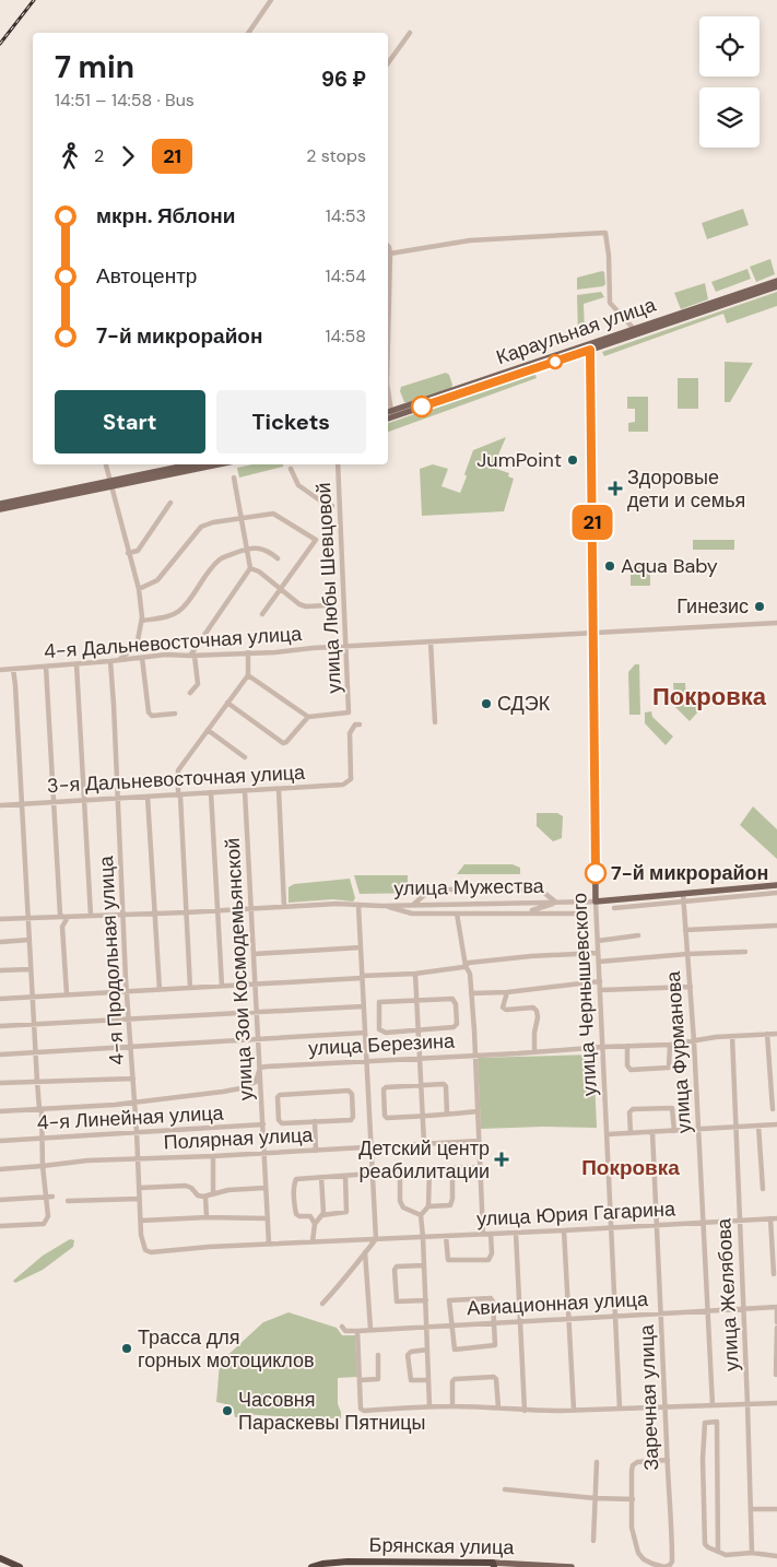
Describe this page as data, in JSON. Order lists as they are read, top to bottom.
{
  "streets": {
    "highway": ["Брянская улица"],
    "main road": ["Караульная улица", "улица Мужества", "улица Чернышевского"],
    "street": [
      "улица Любы Шевцовой",
      "4-я Дальневосточная улица",
      "3-я Дальневосточная улица",
      "4-я Продольная улица",
      "улица Зои Космодемьянской",
      "улица Березина",
      "улица Фурманова",
      "4-я Линейная улица",
      "Полярная улица",
      "улица Юрия Гагарина",
      "улица Желябова",
      "Авиационная улица",
      "Заречная улица"
    ]
  },
  "crossings": [
    ["Караульная улица", "улица Чернышевского"],
    ["улица Любы Шевцовой", "4-я Дальневосточная улица"],
    ["4-я Дальневосточная улица", "4-я Продольная улица"],
    ["4-я Дальневосточная улица", "улица Чернышевского"],
    ["3-я Дальневосточная улица", "4-я Продольная улица"],
    ["3-я Дальневосточная улица", "улица Зои Космодемьянской"],
    ["улица Мужества", "4-я Продольная улица"],
    ["улица Мужества", "улица Зои Космодемьянской"],
    ["улица Мужества", "улица Чернышевского"],
    ["улица Мужества", "улица Фурманова"],
    ["4-я Продольная улица", "4-я Линейная улица"],
    ["4-я Продольная улица", "Полярная улица"],
    ["4-я Продольная улица", "улица Юрия Гагарина"],
    ["улица Зои Космодемьянской", "улица Березина"],
    ["улица Зои Космодемьянской", "4-я Линейная улица"],
    ["улица Зои Космодемьянской", "Полярная улица"],
    ["улица Зои Космодемьянской", "улица Юрия Гагарина"],
    ["улица Чернышевского", "улица Березина"],
    ["улица Чернышевского", "улица Юрия Гагарина"],
    ["улица Чернышевского", "Авиационная улица"],
    ["улица Березина", "улица Фурманова"],
    ["улица Березина", "улица Желябова"],
    ["улица Фурманова", "улица Юрия Гагарина"],
    ["улица Фурманова", "Авиационная улица"],
    ["улица Юрия Гагарина", "улица Желябова"],
    ["улица Юрия Гагарина", "Заречная улица"],
    ["улица Желябова", "Авиационная улица"],
    ["Авиационная улица", "Заречная улица"]
  ],
  "districts": ["Покровка", "Покровка"],
  "places": {
    "other": [
      "JumPoint",
      "Aqua Baby",
      "Гинезис",
      "СДЭК",
      "7-й микрорайон",
      "Трасса для горных мотоциклов",
      "Часовня Параскевы Пятницы"
    ],
    "health": ["Здоровые дети и семья", "Детский центр реабилитации"]
  },
  "lines": ["bus line 21"],
  "page": {
    "on_map": "21",
    "heading": ["7 min", "14:51 – 14:58 · Bus", "96 ₽"],
    "legs": ["2", "21", "2 stops"],
    "list": [
      {
        "name": "мкрн. Яблони",
        "value": "14:53"
      },
      {
        "name": "Автоцентр",
        "value": "14:54"
      },
      {
        "name": "7-й микрорайон",
        "value": "14:58"
      }
    ],
    "buttons": ["Start", "Tickets"]
  }
}
